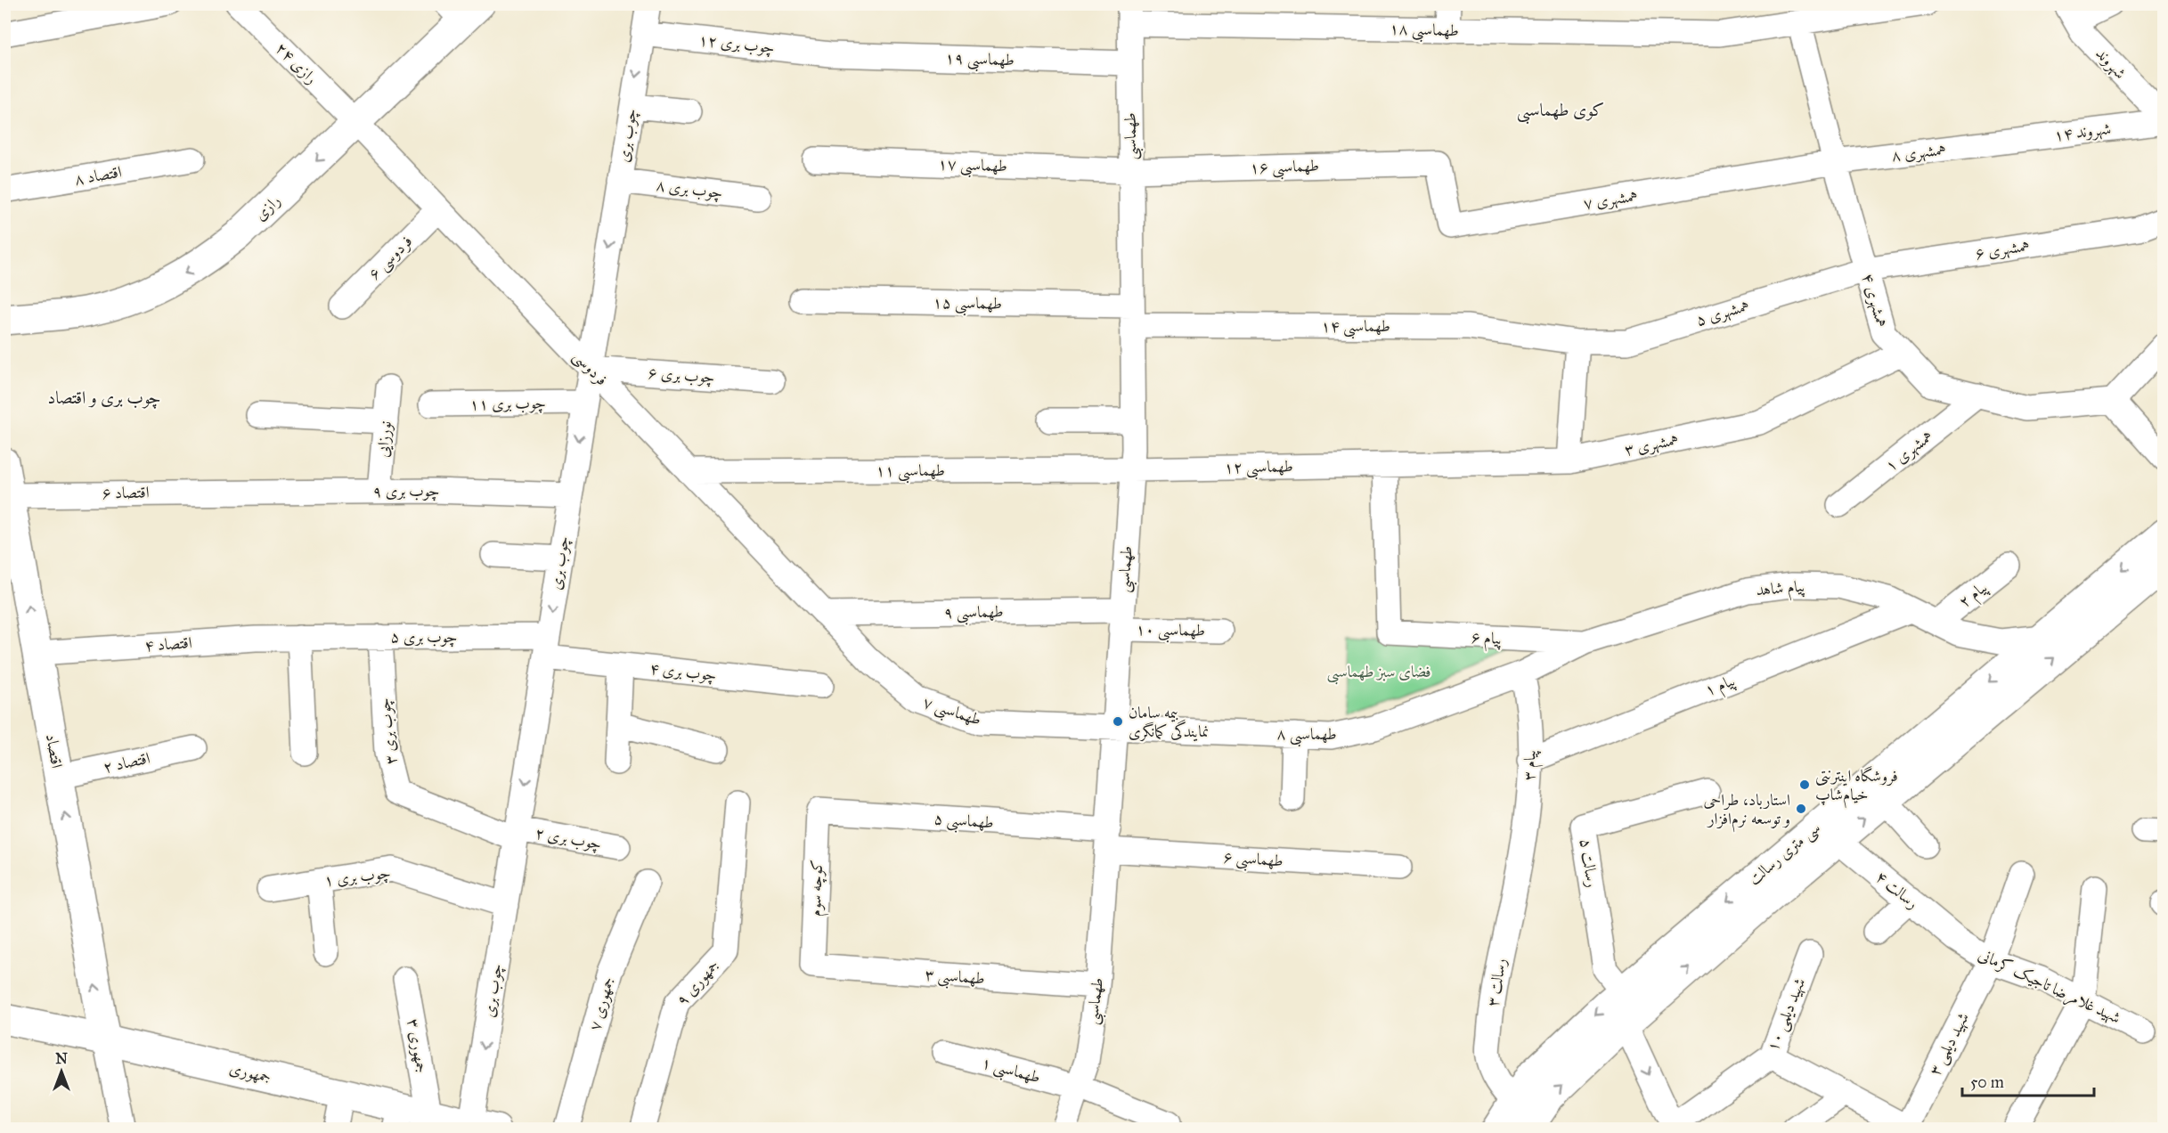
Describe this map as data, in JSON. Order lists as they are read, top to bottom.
{
  "streets": {
    "main road": [
      "رازی",
      "اقتصاد",
      "سی متری رسالت",
      "جمهوری"
    ],
    "street": [
      "۱۸ طهماسبی",
      "۱۲ چوب بری",
      "۱۹ طهماسبی",
      "رازی ۲۴",
      "شهروند",
      "شهروند ۱۴",
      "چوب بری",
      "طهماسبی",
      "۸ همشهری",
      "۱۷ طهماسبی",
      "۱۶ طهماسبی",
      "۸ اقتصاد",
      "۸ چوب بری",
      "۷ همشهری",
      "۶ همشهری",
      "فردوسی ۶",
      "همشهری ۴",
      "۱۵ طهماسبی",
      "۵ همشهری",
      "۱۴ طهماسبی",
      "فردوسی",
      "۶ چوب بری",
      "۱۱ چوب بری",
      "نورزایی",
      "۳ همشهری",
      "۱ همشهری",
      "۱۲ طهماسبی",
      "۱۱ طهماسبی",
      "۹ چوب بری",
      "۶ اقتصاد",
      "پیام شاهد",
      "۲ پیام",
      "۹ طهماسبی",
      "۱۰ طهماسبی",
      "۵ چوب بری",
      "۶ پیام",
      "۴ اقتصاد",
      "۴ چوب بری",
      "۱ پیام",
      "۷ طهماسبی",
      "۳ چوب بری",
      "۸ طهماسبی",
      "۲ اقتصاد",
      "۳ پیام",
      "۵ طهماسبی",
      "۲ چوب بری",
      "۶ طهماسبی",
      "۵ رسالت",
      "۱ چوب بری",
      "کوچه سوم",
      "۴ رسالت",
      "۳ طهماسبی",
      "۹ جمهوری",
      "۳ رسالت",
      "شهید غلامرضا تاجیک کرمانی",
      "۷ جمهوری",
      "۱۰ شهید دیلمی",
      "شهید دیلمی ۳",
      "۳ جمهوری",
      "۱ طهماسبی"
    ]
  },
  "crossings": [
    ["۱۸ طهماسبی", "طهماسبی"],
    ["۱۸ طهماسبی", "همشهری ۴"],
    ["۱۲ چوب بری", "۱۹ طهماسبی"],
    ["۱۲ چوب بری", "چوب بری"],
    ["۱۹ طهماسبی", "طهماسبی"],
    ["رازی ۲۴", "رازی"],
    ["رازی ۲۴", "فردوسی"],
    ["شهروند ۱۴", "۸ همشهری"],
    ["چوب بری", "۸ چوب بری"],
    ["چوب بری", "فردوسی"],
    ["چوب بری", "۶ چوب بری"],
    ["چوب بری", "۱۱ چوب بری"],
    ["چوب بری", "۹ چوب بری"],
    ["چوب بری", "۵ چوب بری"],
    ["چوب بری", "۴ چوب بری"],
    ["چوب بری", "۳ چوب بری"],
    ["چوب بری", "۲ چوب بری"],
    ["چوب بری", "۱ چوب بری"],
    ["چوب بری", "۳ جمهوری"],
    ["چوب بری", "جمهوری"],
    ["طهماسبی", "۱۷ طهماسبی"],
    ["طهماسبی", "۱۶ طهماسبی"],
    ["طهماسبی", "۱۵ طهماسبی"],
    ["طهماسبی", "۱۴ طهماسبی"],
    ["طهماسبی", "۱۲ طهماسبی"],
    ["طهماسبی", "۱۱ طهماسبی"],
    ["طهماسبی", "۹ طهماسبی"],
    ["طهماسبی", "۱۰ طهماسبی"],
    ["طهماسبی", "۷ طهماسبی"],
    ["طهماسبی", "۸ طهماسبی"],
    ["طهماسبی", "۵ طهماسبی"],
    ["طهماسبی", "۶ طهماسبی"],
    ["طهماسبی", "۳ طهماسبی"],
    ["طهماسبی", "۱ طهماسبی"],
    ["۸ همشهری", "۷ همشهری"],
    ["۸ همشهری", "همشهری ۴"],
    ["۱۷ طهماسبی", "۱۶ طهماسبی"],
    ["۱۶ طهماسبی", "۷ همشهری"],
    ["۷ همشهری", "همشهری ۴"],
    ["رازی", "فردوسی"],
    ["۶ همشهری", "همشهری ۴"],
    ["۶ همشهری", "۵ همشهری"],
    ["فردوسی ۶", "فردوسی"],
    ["همشهری ۴", "۵ همشهری"],
    ["همشهری ۴", "۳ همشهری"],
    ["همشهری ۴", "۱ همشهری"],
    ["۱۵ طهماسبی", "۱۴ طهماسبی"],
    ["۵ همشهری", "۱۴ طهماسبی"],
    ["فردوسی", "۶ چوب بری"],
    ["فردوسی", "۱۱ طهماسبی"],
    ["فردوسی", "۹ طهماسبی"],
    ["فردوسی", "۷ طهماسبی"],
    ["نورزایی", "۹ چوب بری"],
    ["۳ همشهری", "۱۲ طهماسبی"],
    ["۳ همشهری", "۶ پیام"],
    ["۱۲ طهماسبی", "۱۱ طهماسبی"],
    ["۱۲ طهماسبی", "۶ پیام"],
    ["۹ چوب بری", "۶ اقتصاد"],
    ["۶ اقتصاد", "اقتصاد"],
    ["پیام شاهد", "۲ پیام"],
    ["پیام شاهد", "۶ پیام"],
    ["پیام شاهد", "۱ پیام"],
    ["پیام شاهد", "۸ طهماسبی"],
    ["پیام شاهد", "۳ پیام"],
    ["پیام شاهد", "سی متری رسالت"],
    ["۹ طهماسبی", "۱۰ طهماسبی"],
    ["۹ طهماسبی", "۷ طهماسبی"],
    ["۵ چوب بری", "۴ اقتصاد"],
    ["۵ چوب بری", "۴ چوب بری"],
    ["۵ چوب بری", "۳ چوب بری"],
    ["۴ اقتصاد", "اقتصاد"],
    ["۱ پیام", "۳ پیام"],
    ["۷ طهماسبی", "۸ طهماسبی"],
    ["۳ چوب بری", "۲ چوب بری"],
    ["۸ طهماسبی", "۳ پیام"],
    ["اقتصاد", "۲ اقتصاد"],
    ["اقتصاد", "جمهوری"],
    ["۳ پیام", "۳ رسالت"],
    ["۵ طهماسبی", "۶ طهماسبی"],
    ["۵ طهماسبی", "کوچه سوم"],
    ["سی متری رسالت", "۵ رسالت"],
    ["سی متری رسالت", "۴ رسالت"],
    ["سی متری رسالت", "۳ رسالت"],
    ["کوچه سوم", "۳ طهماسبی"],
    ["۴ رسالت", "شهید غلامرضا تاجیک کرمانی"],
    ["شهید غلامرضا تاجیک کرمانی", "شهید دیلمی ۳"],
    ["۳ جمهوری", "جمهوری"]
  ],
  "one_way": ["چوب بری", "رازی", "اقتصاد"],
  "districts": ["کوی طهماسبی", "چوب بری و اقتصاد"],
  "parks": ["فضای سبز طهماسبی"],
  "places": ["بیمه سامان نمایندگی کمانگری", "فروشگاه اینترنتی خیام‌شاپ", "استارباد، طراحی و توسعه نرم‌افزار"],
  "scale_bar": "50 m",
  "north": "top"
}
